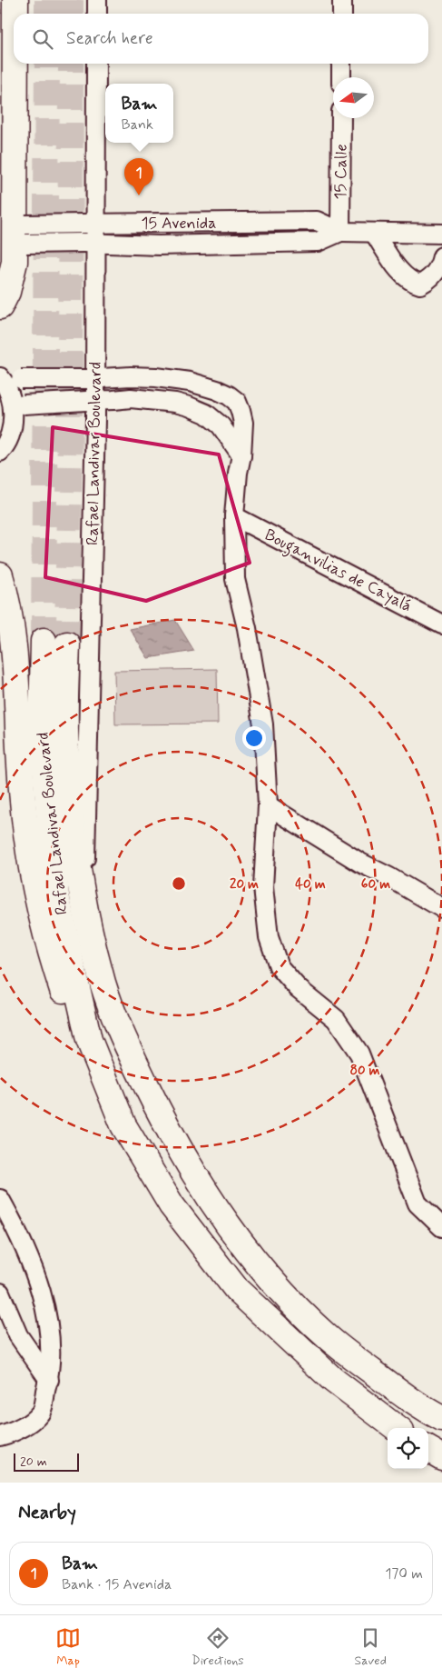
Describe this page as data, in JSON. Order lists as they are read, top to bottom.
{
  "streets": {
    "main road": ["Rafael Landivar Boulevard"],
    "street": ["15 Calle", "15 Avenida", "Bouganvilias de Cayalá"]
  },
  "crossings": [
    ["15 Calle", "15 Avenida"],
    ["15 Avenida", "Rafael Landivar Boulevard"]
  ],
  "scale_bar": "20 m",
  "north": "left",
  "page": {
    "search": "Search here",
    "popup": ["Bam", "Bank"],
    "pins": "1",
    "scale": "20 m",
    "heading": "Nearby",
    "list": [
      {
        "mark": "1",
        "name": "Bam",
        "note": "Bank · 15 Avenida",
        "value": "170 m"
      }
    ],
    "nav": ["Map", "Directions", "Saved"]
  },
  "rings": [
    "20 m",
    "40 m",
    "60 m",
    "80 m"
  ]
}
